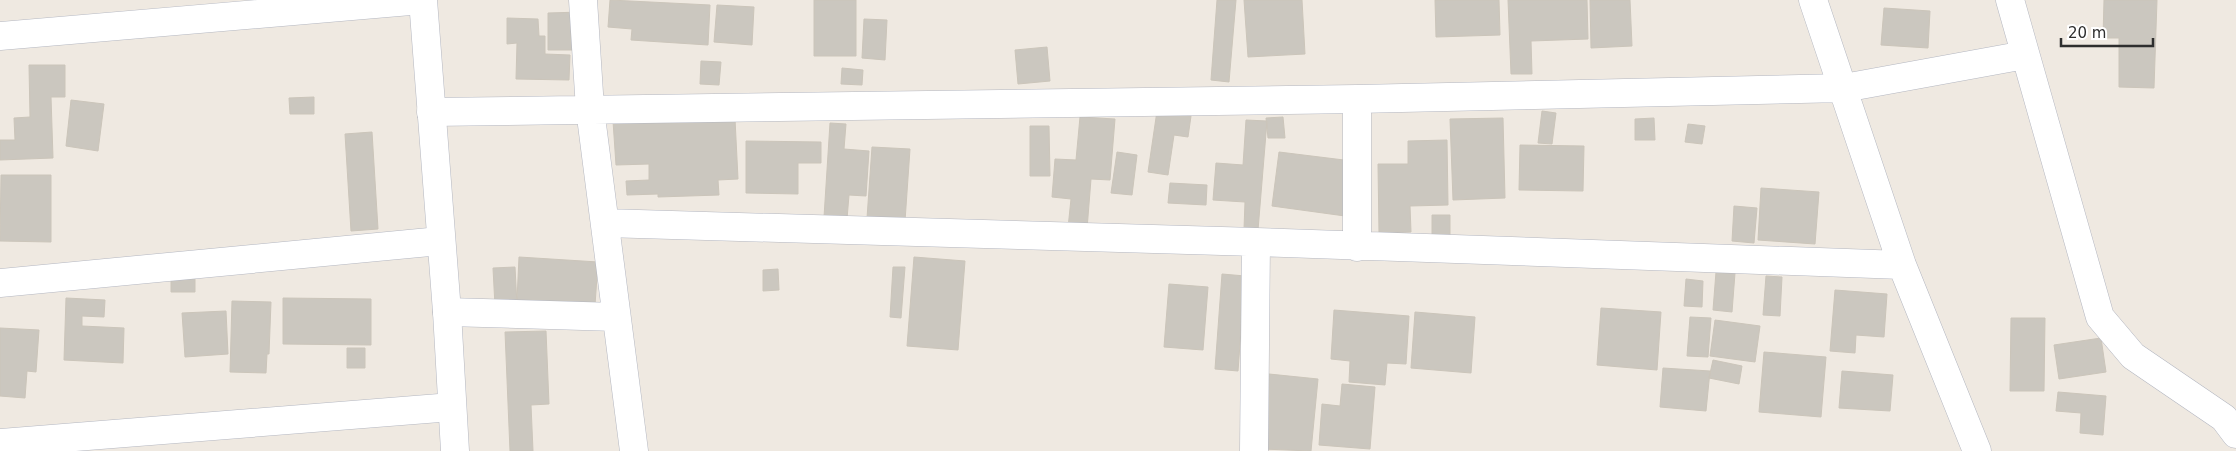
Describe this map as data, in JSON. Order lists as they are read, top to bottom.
{
  "scale_bar": "20 m"
}
